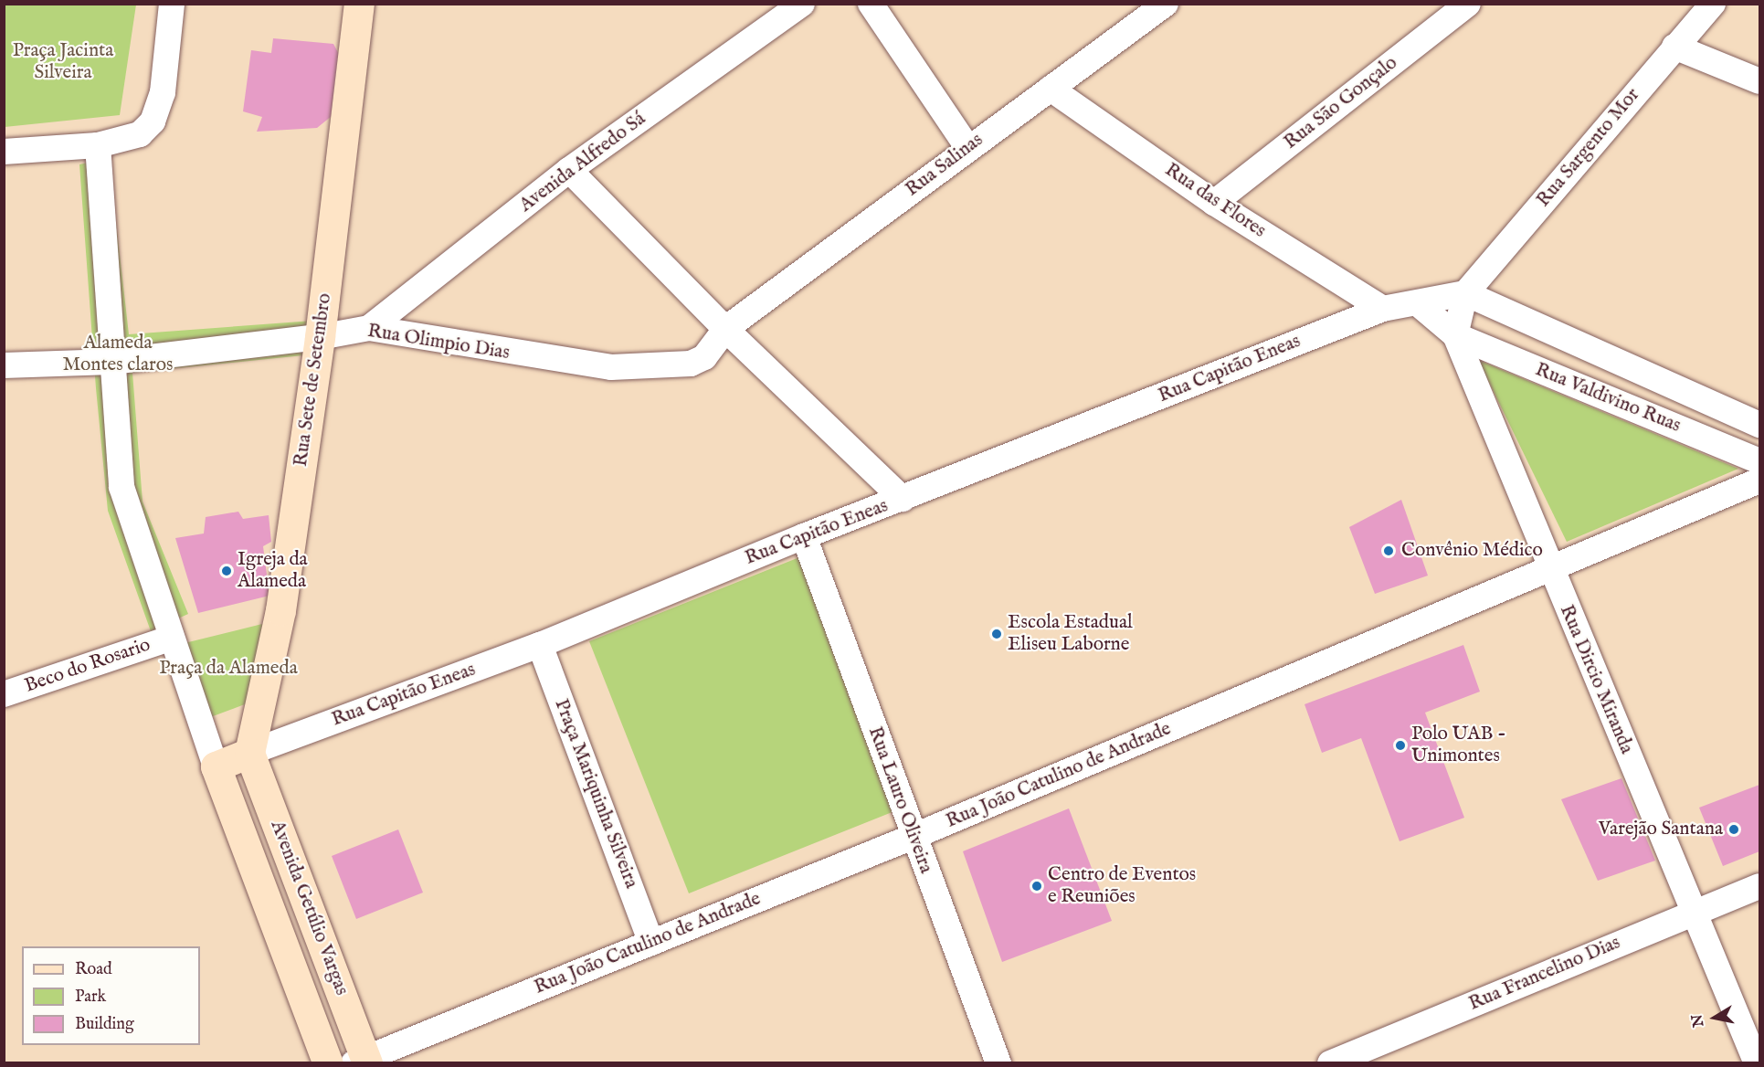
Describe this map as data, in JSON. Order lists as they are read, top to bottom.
{
  "streets": {
    "street": [
      "Rua São Gonçalo",
      "Rua Sargento Mor",
      "Avenida Alfredo Sá",
      "Rua Salinas",
      "Rua das Flores",
      "Rua Olimpio Dias",
      "Rua Capitão Eneas",
      "Rua Sete de Setembro",
      "Rua Valdivino Ruas",
      "Beco do Rosario",
      "Rua Dircio Miranda",
      "Rua João Catulino de Andrade",
      "Praça Mariquinha Silveira",
      "Rua Lauro Oliveira",
      "Avenida Getúlio Vargas",
      "Rua Francelino Dias"
    ]
  },
  "crossings": [
    ["Rua São Gonçalo", "Rua das Flores"],
    ["Rua Sargento Mor", "Rua Capitão Eneas"],
    ["Rua Sargento Mor", "Rua Valdivino Ruas"],
    ["Avenida Alfredo Sá", "Rua Olimpio Dias"],
    ["Rua Salinas", "Rua das Flores"],
    ["Rua Salinas", "Rua Olimpio Dias"],
    ["Rua das Flores", "Rua Capitão Eneas"],
    ["Rua Olimpio Dias", "Rua Sete de Setembro"],
    ["Rua Capitão Eneas", "Rua Sete de Setembro"],
    ["Rua Capitão Eneas", "Rua Valdivino Ruas"],
    ["Rua Capitão Eneas", "Praça Mariquinha Silveira"],
    ["Rua Capitão Eneas", "Rua Lauro Oliveira"],
    ["Rua Capitão Eneas", "Avenida Getúlio Vargas"],
    ["Rua Sete de Setembro", "Avenida Getúlio Vargas"],
    ["Rua Valdivino Ruas", "Rua Dircio Miranda"],
    ["Rua Dircio Miranda", "Rua João Catulino de Andrade"],
    ["Rua Dircio Miranda", "Rua Francelino Dias"],
    ["Rua João Catulino de Andrade", "Praça Mariquinha Silveira"],
    ["Rua João Catulino de Andrade", "Rua Lauro Oliveira"],
    ["Rua João Catulino de Andrade", "Avenida Getúlio Vargas"]
  ],
  "parks": ["Praça Jacinta Silveira", "Alameda Montes claros", "Praça da Alameda"],
  "places": [
    "Convênio Médico",
    "Igreja da Alameda",
    "Escola Estadual Eliseu Laborne",
    "Polo UAB - Unimontes",
    "Varejão Santana",
    "Centro de Eventos e Reuniões"
  ],
  "legend": ["Road", "Park", "Building"],
  "north": "left"
}
